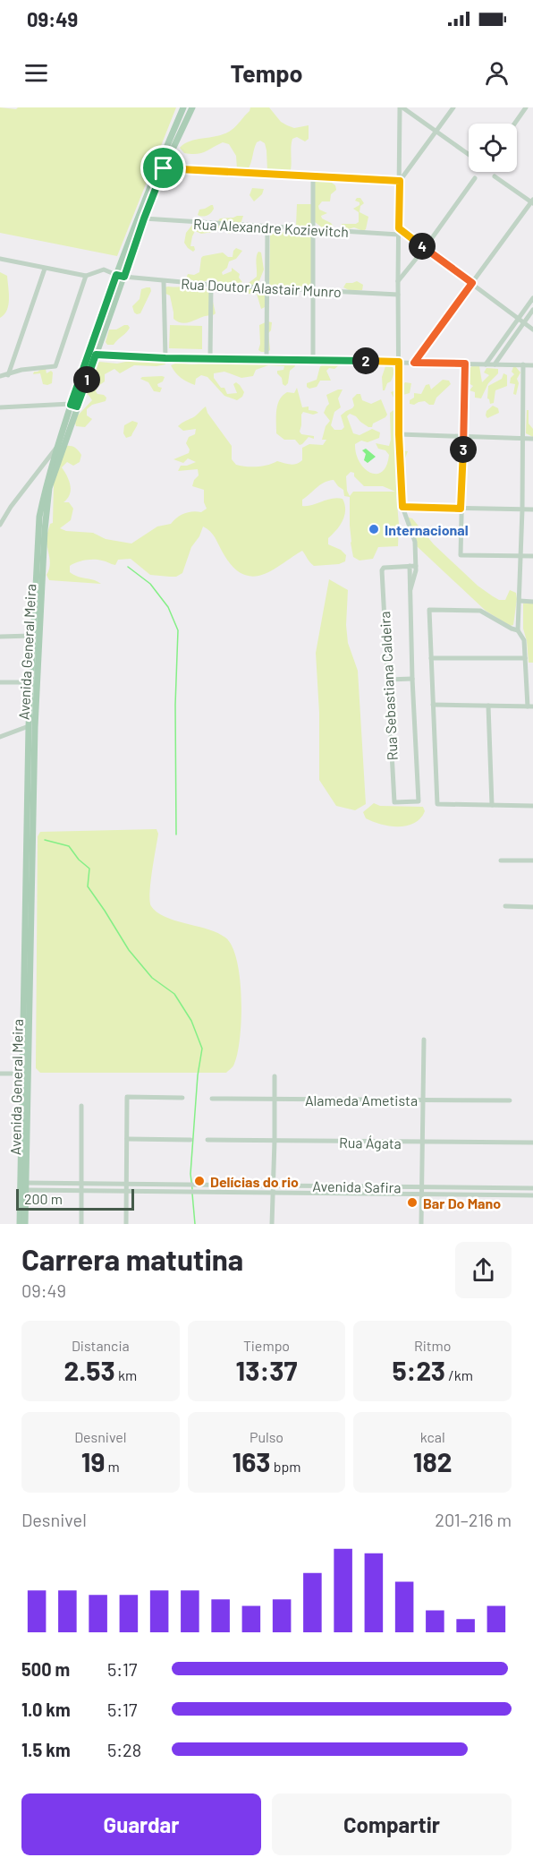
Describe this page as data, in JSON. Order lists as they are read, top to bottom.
{
  "streets": {
    "main road": ["Avenida General Meira"],
    "street": [
      "Rua Alexandre Kozievitch",
      "Rua Doutor Alastair Munro",
      "Rua Sebastiana Caldeira",
      "Alameda Ametista",
      "Rua Ágata",
      "Avenida Safira"
    ]
  },
  "crossings": [
    ["Rua Alexandre Kozievitch", "Avenida General Meira"],
    ["Rua Doutor Alastair Munro", "Avenida General Meira"],
    ["Avenida General Meira", "Avenida Safira"]
  ],
  "places": ["Internacional", "Delícias do rio", "Bar Do Mano"],
  "scale_bar": "200 m",
  "page": {
    "status": "09:49",
    "header": "Tempo",
    "pins": [
      "4",
      "2",
      "1",
      "3"
    ],
    "scale": "200 m",
    "heading": ["Carrera matutina", "09:49"],
    "stats": [
      ["Distancia", "2.53 km"],
      ["Tiempo", "13:37"],
      ["Ritmo", "5:23 /km"],
      ["Desnivel", "19 m"],
      ["Pulso", "163 bpm"],
      ["kcal", "182"]
    ],
    "chart": ["Desnivel", "201–216 m"],
    "list": [
      {
        "name": "500 m",
        "note": "5:17"
      },
      {
        "name": "1.0 km",
        "note": "5:17"
      },
      {
        "name": "1.5 km",
        "note": "5:28"
      }
    ],
    "buttons": ["Guardar", "Compartir"]
  }
}
